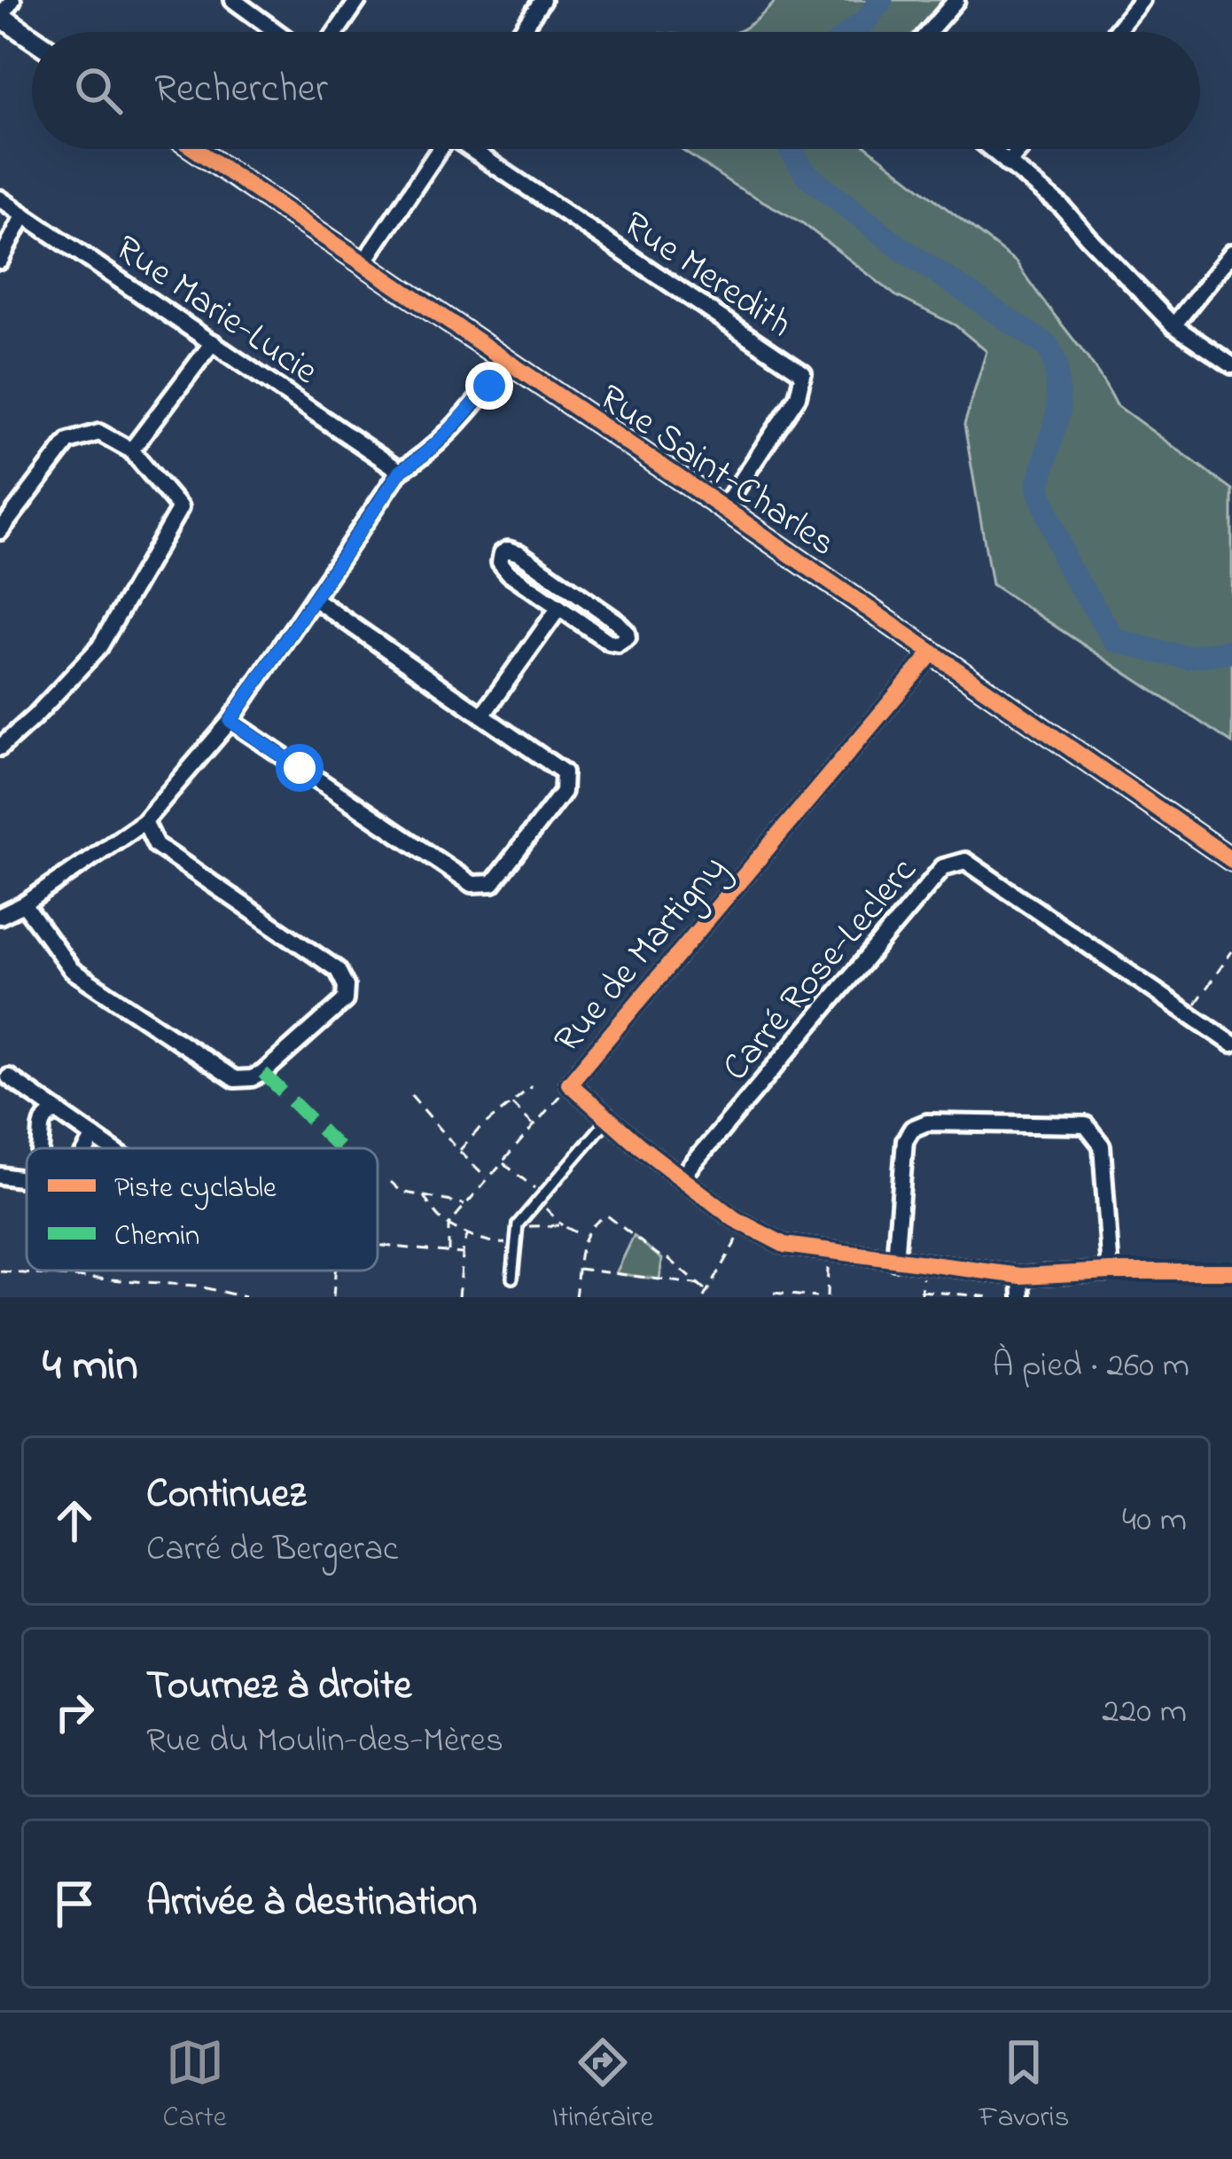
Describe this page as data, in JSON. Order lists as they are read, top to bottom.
{
  "streets": {
    "street": [
      "Rue Meredith",
      "Rue Marie-Lucie",
      "Rue Saint-Charles",
      "Rue de Martigny",
      "Carré Rose-Leclerc"
    ]
  },
  "crossings": [
    ["Rue Meredith", "Rue Saint-Charles"],
    ["Rue Saint-Charles", "Rue de Martigny"],
    ["Rue de Martigny", "Carré Rose-Leclerc"]
  ],
  "legend": ["Piste cyclable", "Chemin"],
  "page": {
    "search": "Rechercher",
    "heading": ["4 min", "À pied · 260 m"],
    "list": [
      ["Continuez", "Carré de Bergerac", "40 m"],
      ["Tournez à droite", "Rue du Moulin-des-Mères", "220 m"],
      "Arrivée à destination"
    ],
    "nav": ["Carte", "Itinéraire", "Favoris"]
  }
}
